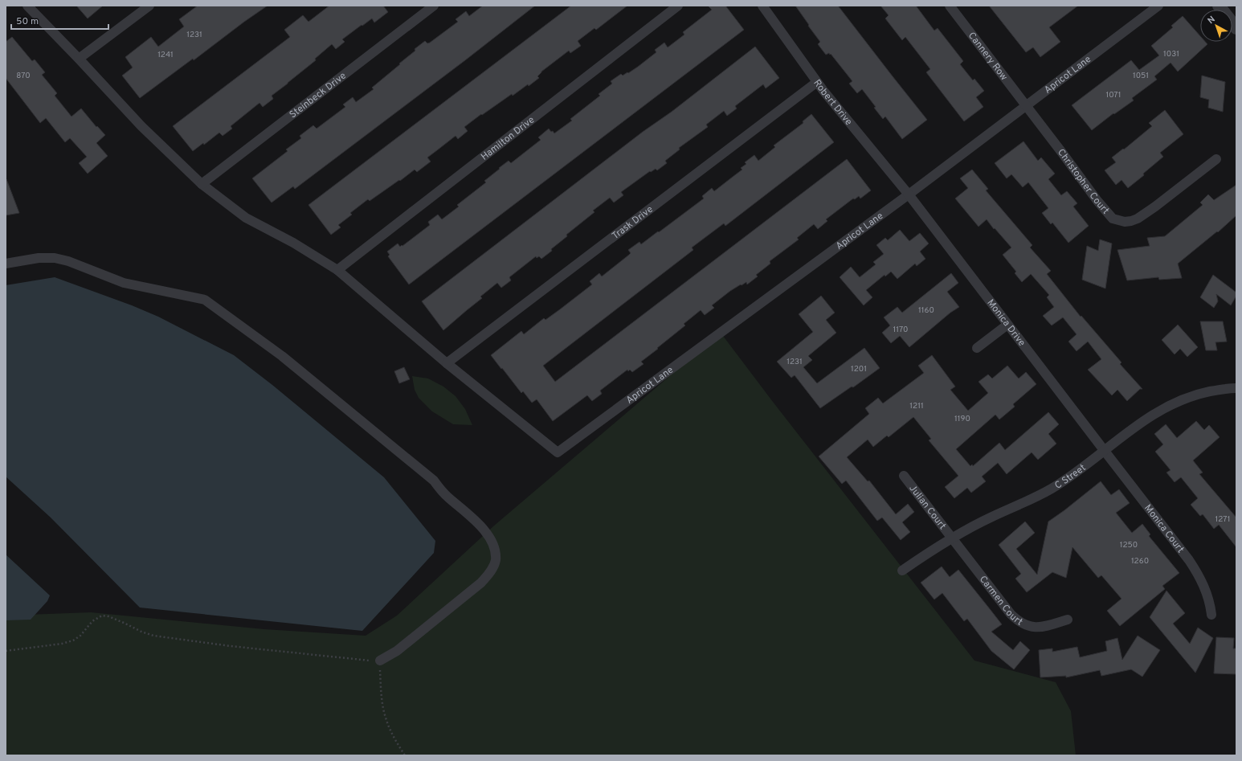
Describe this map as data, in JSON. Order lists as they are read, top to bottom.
{
  "streets": {
    "street": [
      "Cannery Row",
      "Apricot Lane",
      "Steinbeck Drive",
      "Robert Drive",
      "Hamilton Drive",
      "Christopher Court",
      "Trask Drive",
      "Monica Drive",
      "C Street",
      "Julian Court",
      "Monica Court",
      "Carmen Court"
    ]
  },
  "crossings": [
    ["Cannery Row", "Apricot Lane"],
    ["Cannery Row", "Christopher Court"],
    ["Apricot Lane", "Robert Drive"],
    ["Apricot Lane", "Christopher Court"],
    ["Apricot Lane", "Trask Drive"],
    ["Apricot Lane", "Monica Drive"],
    ["Robert Drive", "Trask Drive"],
    ["Robert Drive", "Monica Drive"],
    ["Monica Drive", "C Street"],
    ["Monica Drive", "Monica Court"],
    ["C Street", "Julian Court"],
    ["C Street", "Monica Court"],
    ["C Street", "Carmen Court"],
    ["Julian Court", "Carmen Court"]
  ],
  "house_numbers": [
    "1231",
    "1031",
    "1241",
    "870",
    "1051",
    "1071",
    "1160",
    "1170",
    "1231",
    "1201",
    "1211",
    "1190",
    "1271",
    "1250",
    "1260"
  ],
  "scale_bar": "50 m",
  "north": "top left"
}
